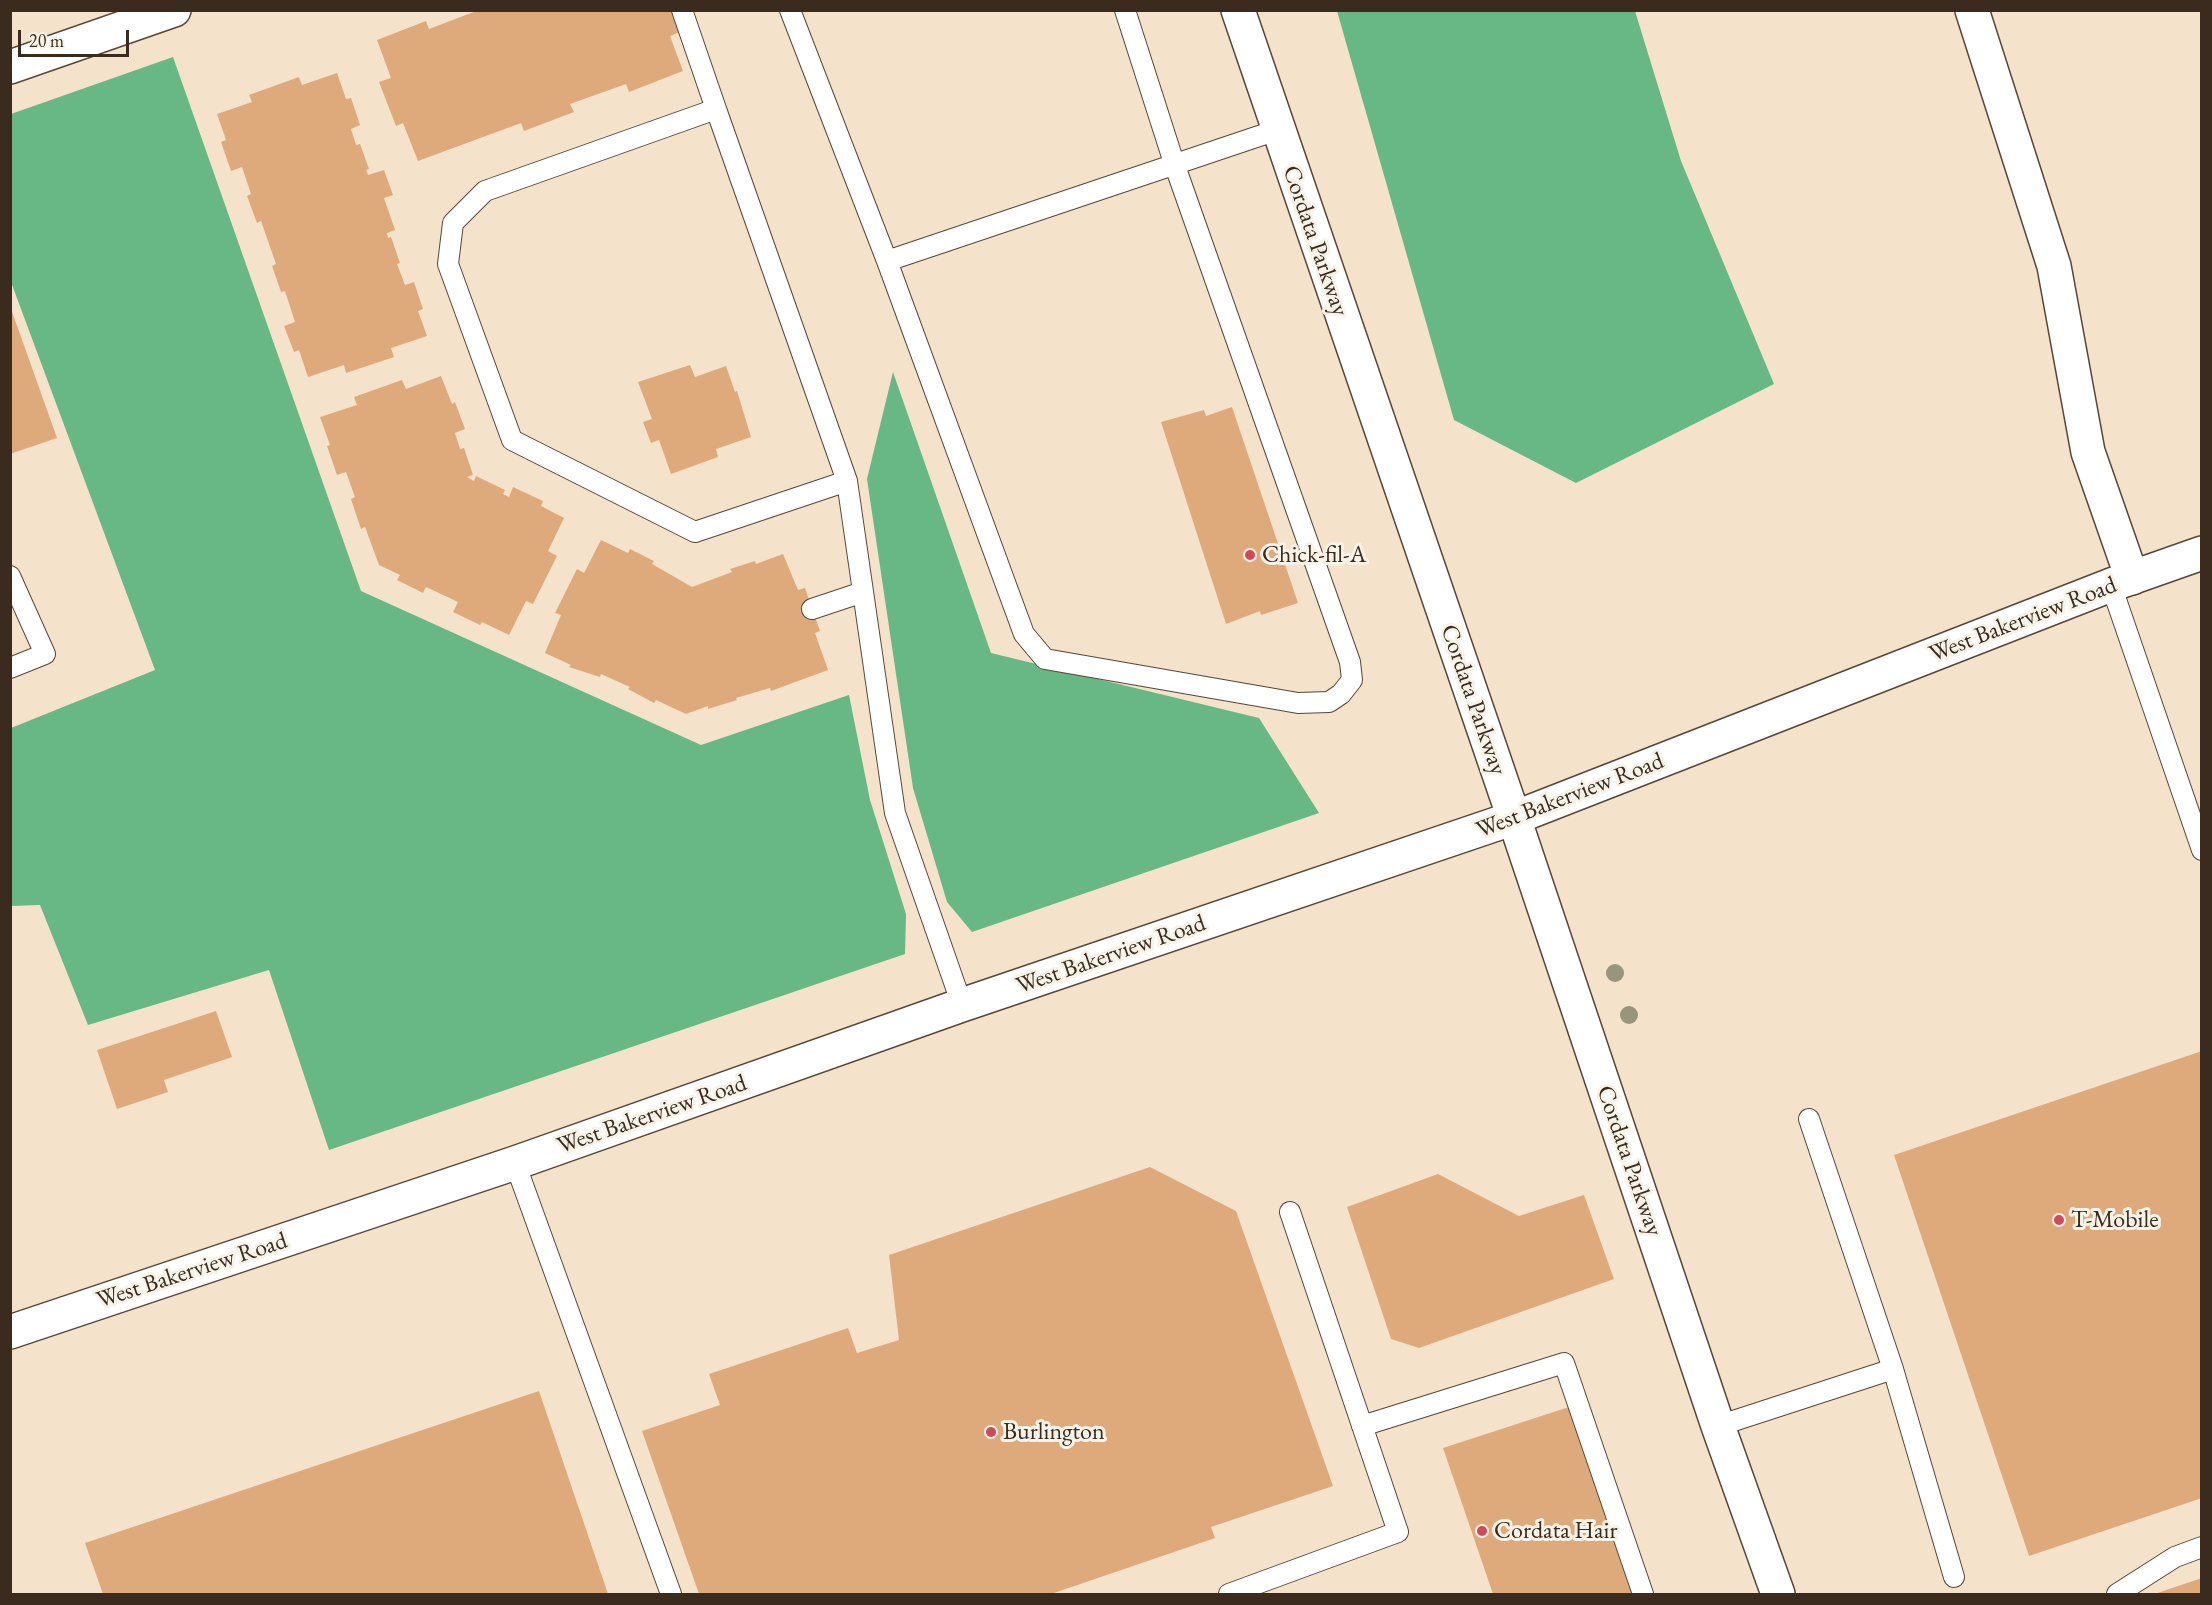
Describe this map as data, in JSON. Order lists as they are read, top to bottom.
{
  "streets": {
    "street": ["Cordata Parkway", "West Bakerview Road"]
  },
  "crossings": [
    ["Cordata Parkway", "West Bakerview Road"]
  ],
  "places": [
    "Chick-fil-A",
    "T-Mobile",
    "Burlington",
    "Cordata Hair"
  ],
  "scale_bar": "20 m"
}
